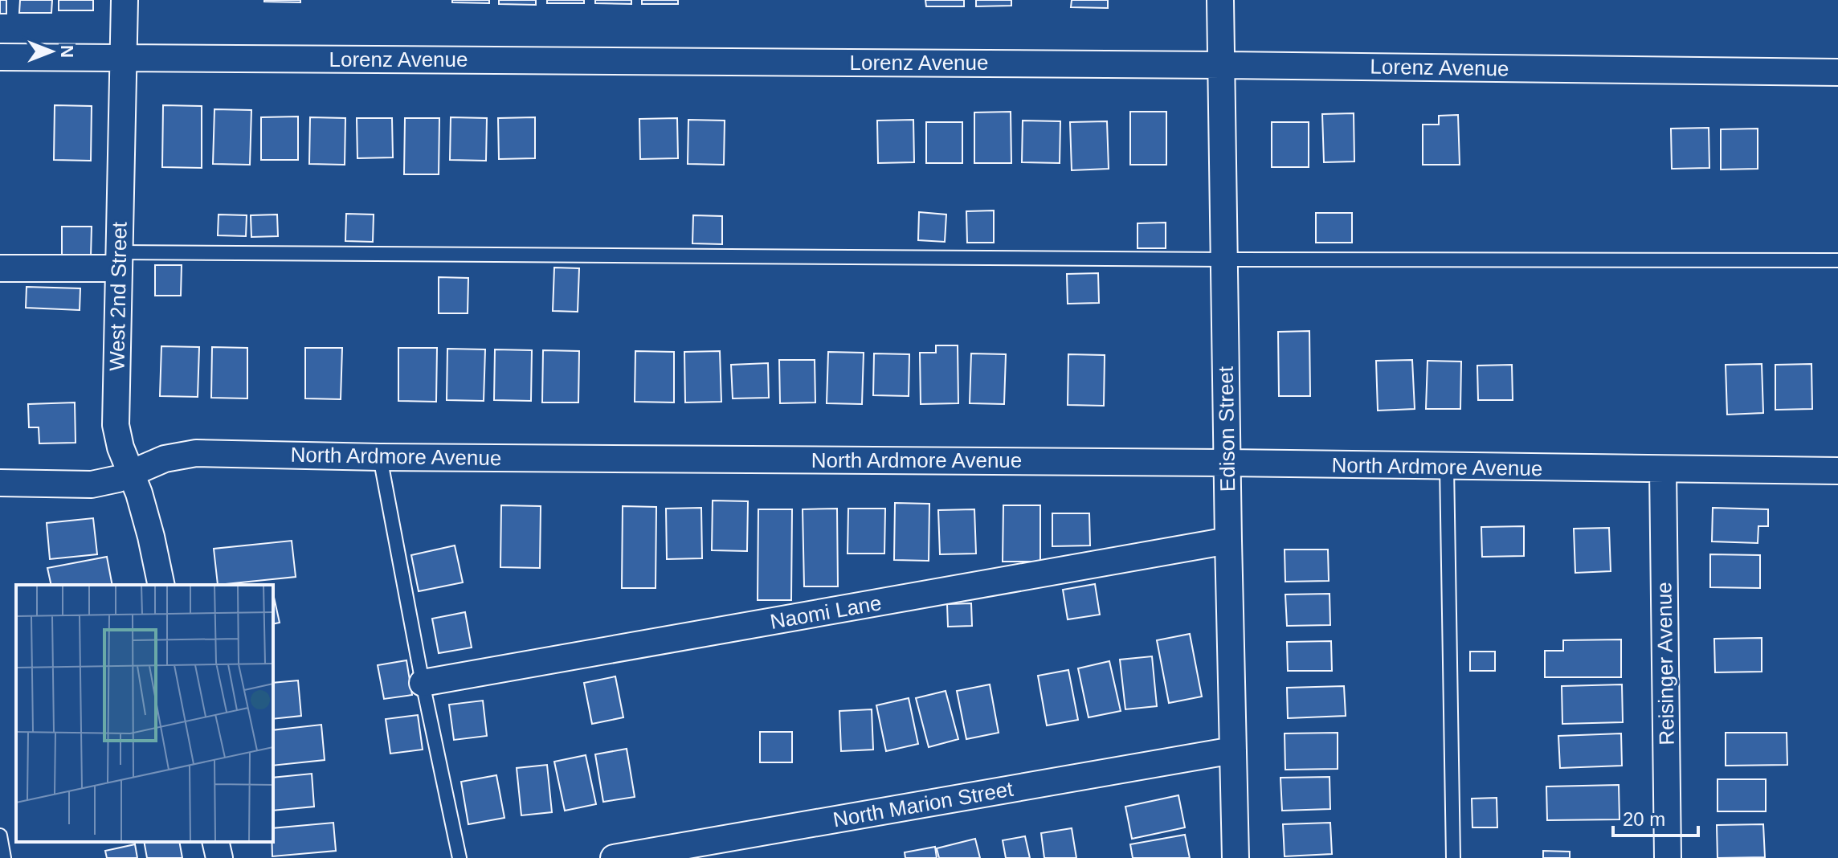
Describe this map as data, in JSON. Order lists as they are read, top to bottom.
{
  "streets": {
    "street": [
      "Lorenz Avenue",
      "West 2nd Street",
      "Edison Street",
      "North Ardmore Avenue",
      "Naomi Lane",
      "Reisinger Avenue",
      "North Marion Street"
    ]
  },
  "crossings": [
    ["Lorenz Avenue", "West 2nd Street"],
    ["Lorenz Avenue", "Edison Street"],
    ["West 2nd Street", "North Ardmore Avenue"],
    ["Edison Street", "North Ardmore Avenue"],
    ["Edison Street", "Naomi Lane"],
    ["Edison Street", "North Marion Street"],
    ["North Ardmore Avenue", "Reisinger Avenue"]
  ],
  "scale_bar": "20 m",
  "north": "right"
}
